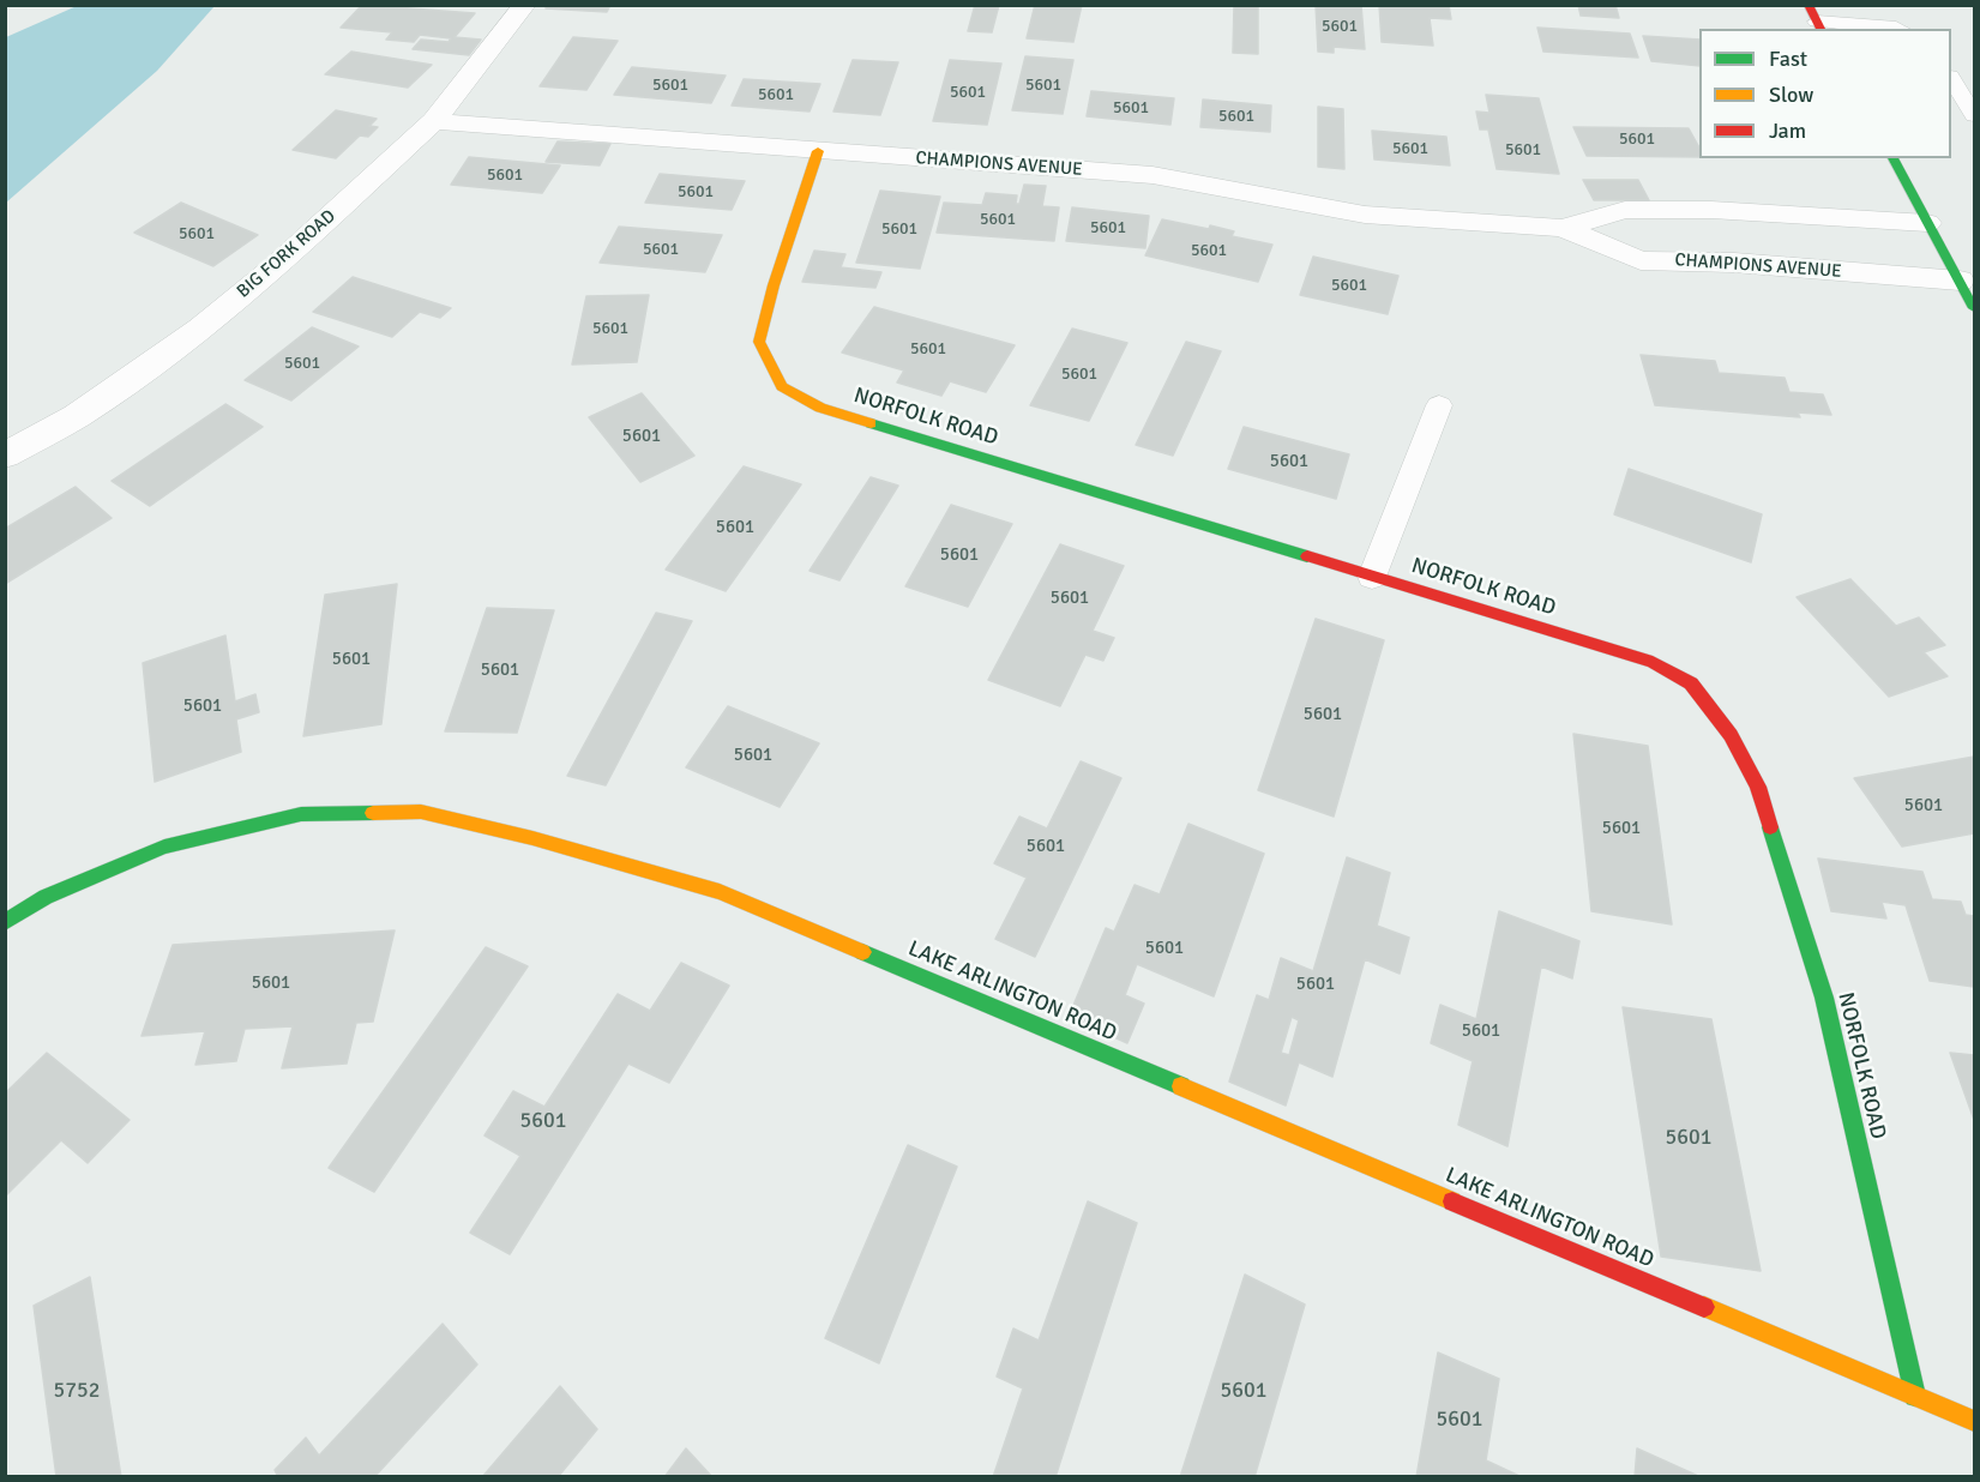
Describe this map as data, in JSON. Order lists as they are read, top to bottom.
{
  "streets": {
    "street": [
      "CHAMPIONS AVENUE",
      "BIG FORK ROAD",
      "NORFOLK ROAD",
      "LAKE ARLINGTON ROAD"
    ]
  },
  "crossings": [
    ["CHAMPIONS AVENUE", "BIG FORK ROAD"],
    ["CHAMPIONS AVENUE", "NORFOLK ROAD"],
    ["NORFOLK ROAD", "LAKE ARLINGTON ROAD"]
  ],
  "house_numbers": [
    "5601",
    "5601",
    "5601",
    "5601",
    "5601",
    "5601",
    "5601",
    "5601",
    "5601",
    "5601",
    "5601",
    "5601",
    "5601",
    "5601",
    "5601",
    "5601",
    "5601",
    "5601",
    "5601",
    "5601",
    "5601",
    "5601",
    "5601",
    "5601",
    "5601",
    "5601",
    "5601",
    "5601",
    "5601",
    "5601",
    "5601",
    "5601",
    "5601",
    "5601",
    "5601",
    "5601",
    "5601",
    "5601",
    "5601",
    "5601",
    "5601",
    "5601",
    "5752",
    "5601",
    "5601"
  ],
  "legend": ["Fast", "Slow", "Jam"]
}
